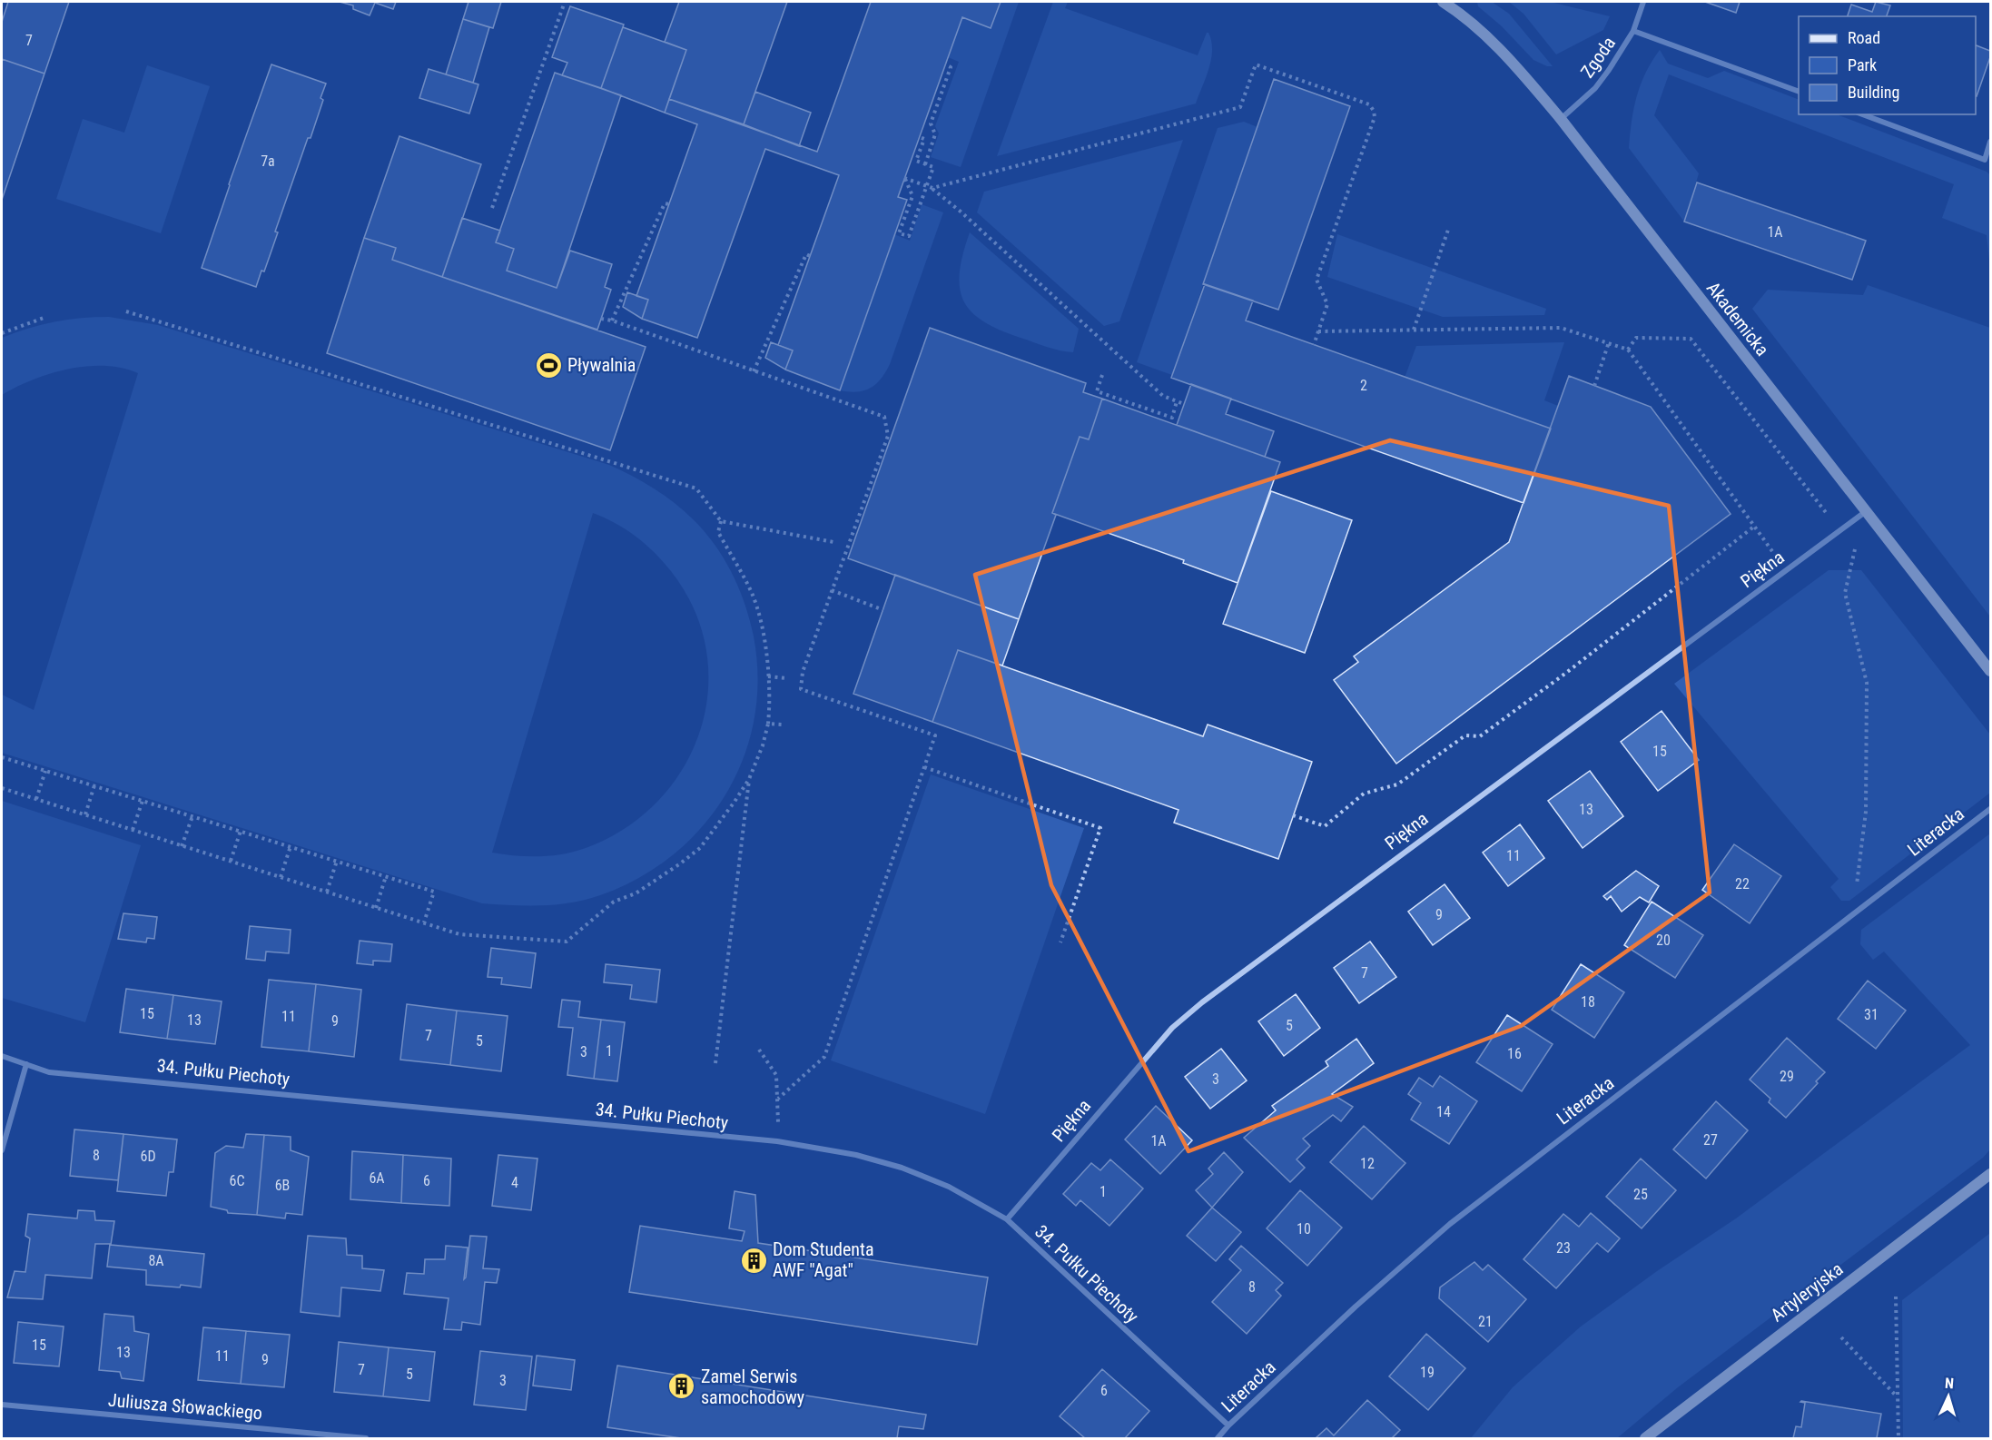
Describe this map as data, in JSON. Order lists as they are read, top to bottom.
{
  "streets": {
    "street": [
      "Zgoda",
      "Akademicka",
      "Piękna",
      "Literacka",
      "34. Pułku Piechoty",
      "Artyleryjska",
      "Juliusza Słowackiego"
    ]
  },
  "crossings": [
    ["Zgoda", "Akademicka"],
    ["Akademicka", "Piękna"],
    ["Piękna", "34. Pułku Piechoty"],
    ["Literacka", "34. Pułku Piechoty"]
  ],
  "places": {
    "sports": ["Pływalnia"],
    "building": ["Dom Studenta AWF \"Agat\"", "Zamel Serwis samochodowy"]
  },
  "house_numbers": [
    "7",
    "7a",
    "1A",
    "2",
    "15",
    "13",
    "11",
    "22",
    "9",
    "20",
    "7",
    "18",
    "15",
    "31",
    "11",
    "13",
    "9",
    "5",
    "7",
    "5",
    "1",
    "3",
    "16",
    "29",
    "3",
    "14",
    "27",
    "1A",
    "8",
    "6D",
    "12",
    "6A",
    "6C",
    "6",
    "4",
    "6B",
    "1",
    "25",
    "10",
    "23",
    "8A",
    "8",
    "21",
    "15",
    "13",
    "11",
    "9",
    "7",
    "19",
    "5",
    "3",
    "6"
  ],
  "legend": ["Road", "Park", "Building"],
  "north": "top"
}
